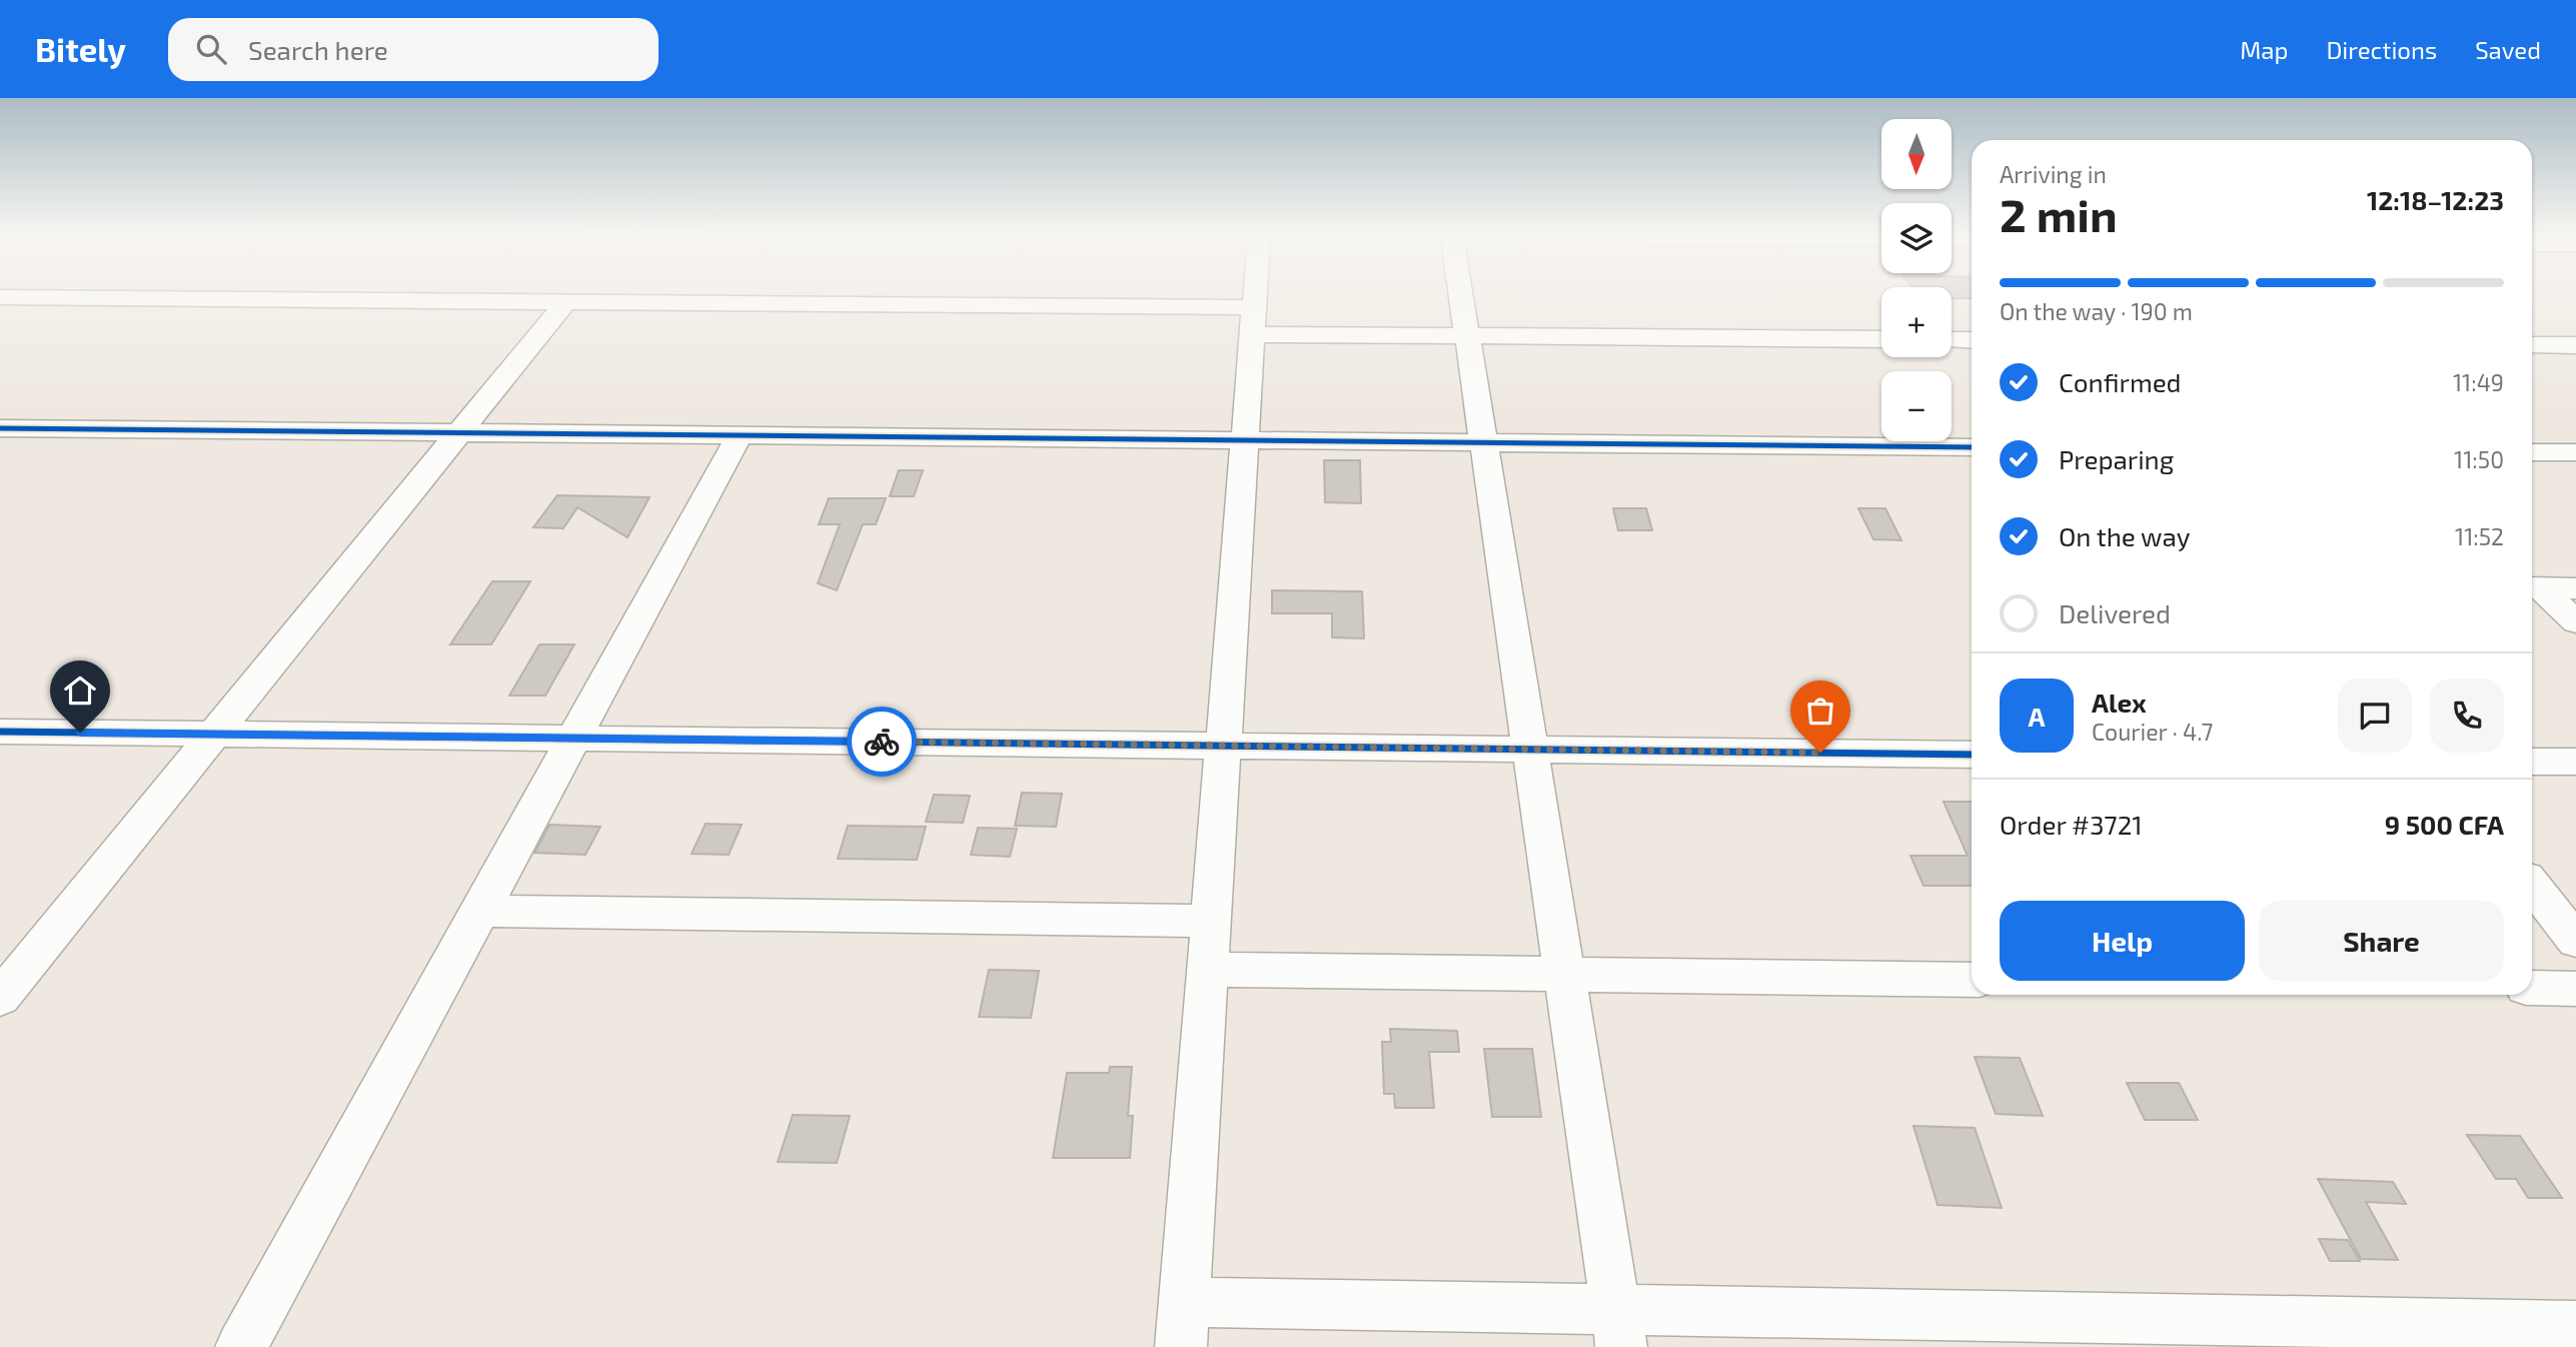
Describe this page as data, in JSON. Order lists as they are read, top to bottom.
{
  "north": "bottom",
  "page": {
    "header": "Bitely",
    "search": "Search here",
    "nav": ["Map", "Directions", "Saved"],
    "map_buttons": ["+", "−"],
    "heading": ["2 min", "Arriving in", "12:18–12:23"],
    "panel": [
      "Alex",
      "Courier · 4.7",
      "Order #3721",
      "9 500 CFA"
    ],
    "bar": "On the way · 190 m",
    "list": [
      ["Confirmed", "11:49"],
      ["Preparing", "11:50"],
      ["On the way", "11:52"],
      "Delivered"
    ],
    "round": "A",
    "buttons": ["Help", "Share"]
  }
}
